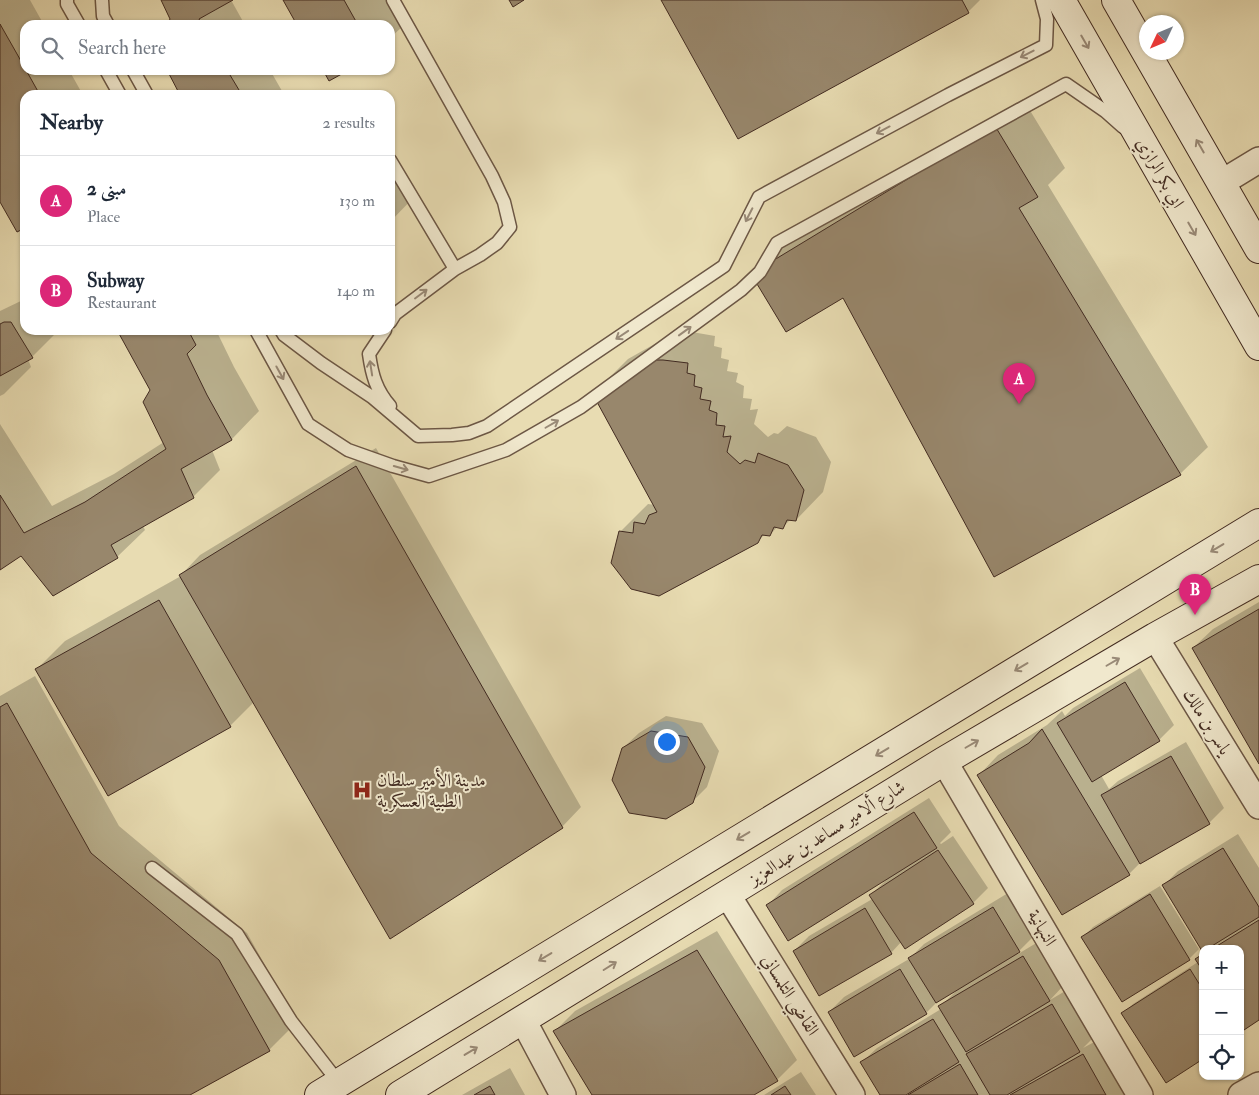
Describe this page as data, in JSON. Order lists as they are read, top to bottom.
{
  "streets": {
    "street": [
      "ابي بكر الرازي",
      "ياسر بن مالك",
      "شارع ألامير مساعد بن عبدالعزيز",
      "النبهانية",
      "القاضي التلمساني"
    ]
  },
  "crossings": [
    ["ياسر بن مالك", "شارع ألامير مساعد بن عبدالعزيز"],
    ["شارع ألامير مساعد بن عبدالعزيز", "النبهانية"],
    ["شارع ألامير مساعد بن عبدالعزيز", "القاضي التلمساني"]
  ],
  "places": {
    "hospital": ["مدينة الأمير سلطان الطبية العسكرية"]
  },
  "north": "bottom left",
  "page": {
    "search": "Search here",
    "heading": ["Nearby", "2 results"],
    "list": [
      {
        "mark": "A",
        "name": "مبنى 2",
        "note": "Place",
        "value": "130 m"
      },
      {
        "mark": "B",
        "name": "Subway",
        "note": "Restaurant",
        "value": "140 m"
      }
    ],
    "pins": ["A", "B"],
    "map_buttons": ["+", "−"]
  }
}
